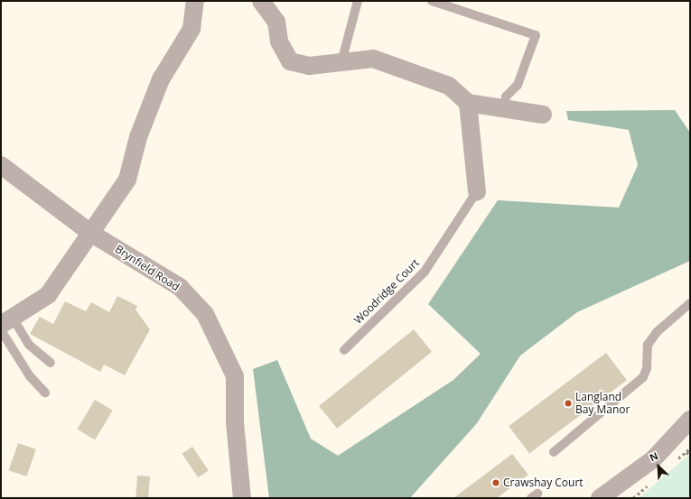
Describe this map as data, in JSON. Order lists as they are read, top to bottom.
{
  "streets": {
    "street": ["Brynfield Road"],
    "lane": ["Woodridge Court"]
  },
  "places": ["Langland Bay Manor", "Crawshay Court"],
  "north": "top left"
}
